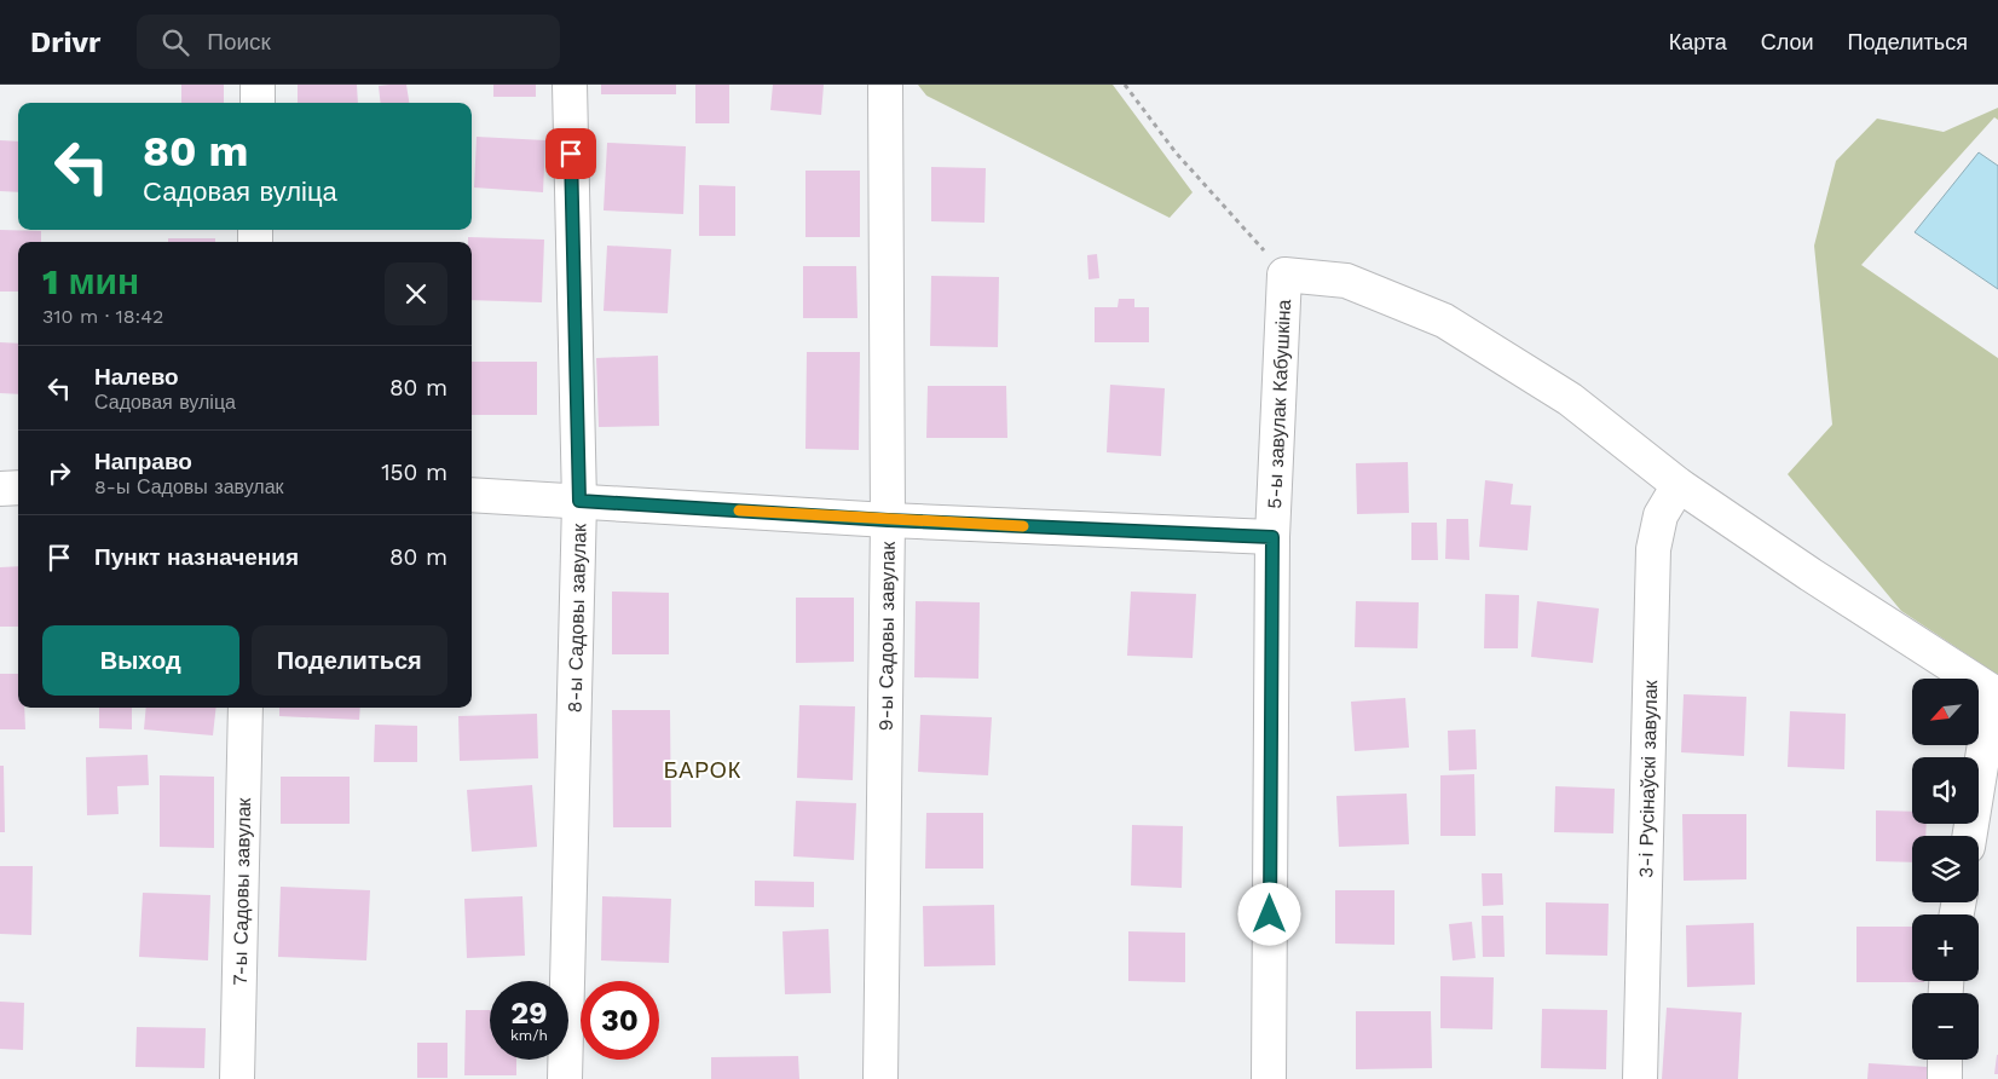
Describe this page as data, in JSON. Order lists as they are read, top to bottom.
{
  "streets": {
    "street": [
      "5-ы завулак Кабушкіна",
      "8-ы Садовы завулак",
      "9-ы Садовы завулак",
      "3-і Русінаўскі завулак",
      "7-ы Садовы завулак"
    ]
  },
  "districts": ["БАРОК"],
  "north": "bottom left",
  "page": {
    "header": "Drivr",
    "search": "Поиск",
    "nav": ["Карта", "Слои", "Поделиться"],
    "turn": ["80 m", "Садовая вуліца"],
    "heading": ["1 мин", "310 m · 18:42"],
    "list": [
      {
        "name": "Налево",
        "note": "Садовая вуліца",
        "value": "80 m"
      },
      {
        "name": "Направо",
        "note": "8-ы Садовы завулак",
        "value": "150 m"
      },
      {
        "name": "Пункт назначения",
        "value": "80 m"
      }
    ],
    "buttons": ["Выход", "Поделиться"],
    "map_buttons": ["+", "−"],
    "speed": "29 km/h",
    "limit": "30"
  }
}
